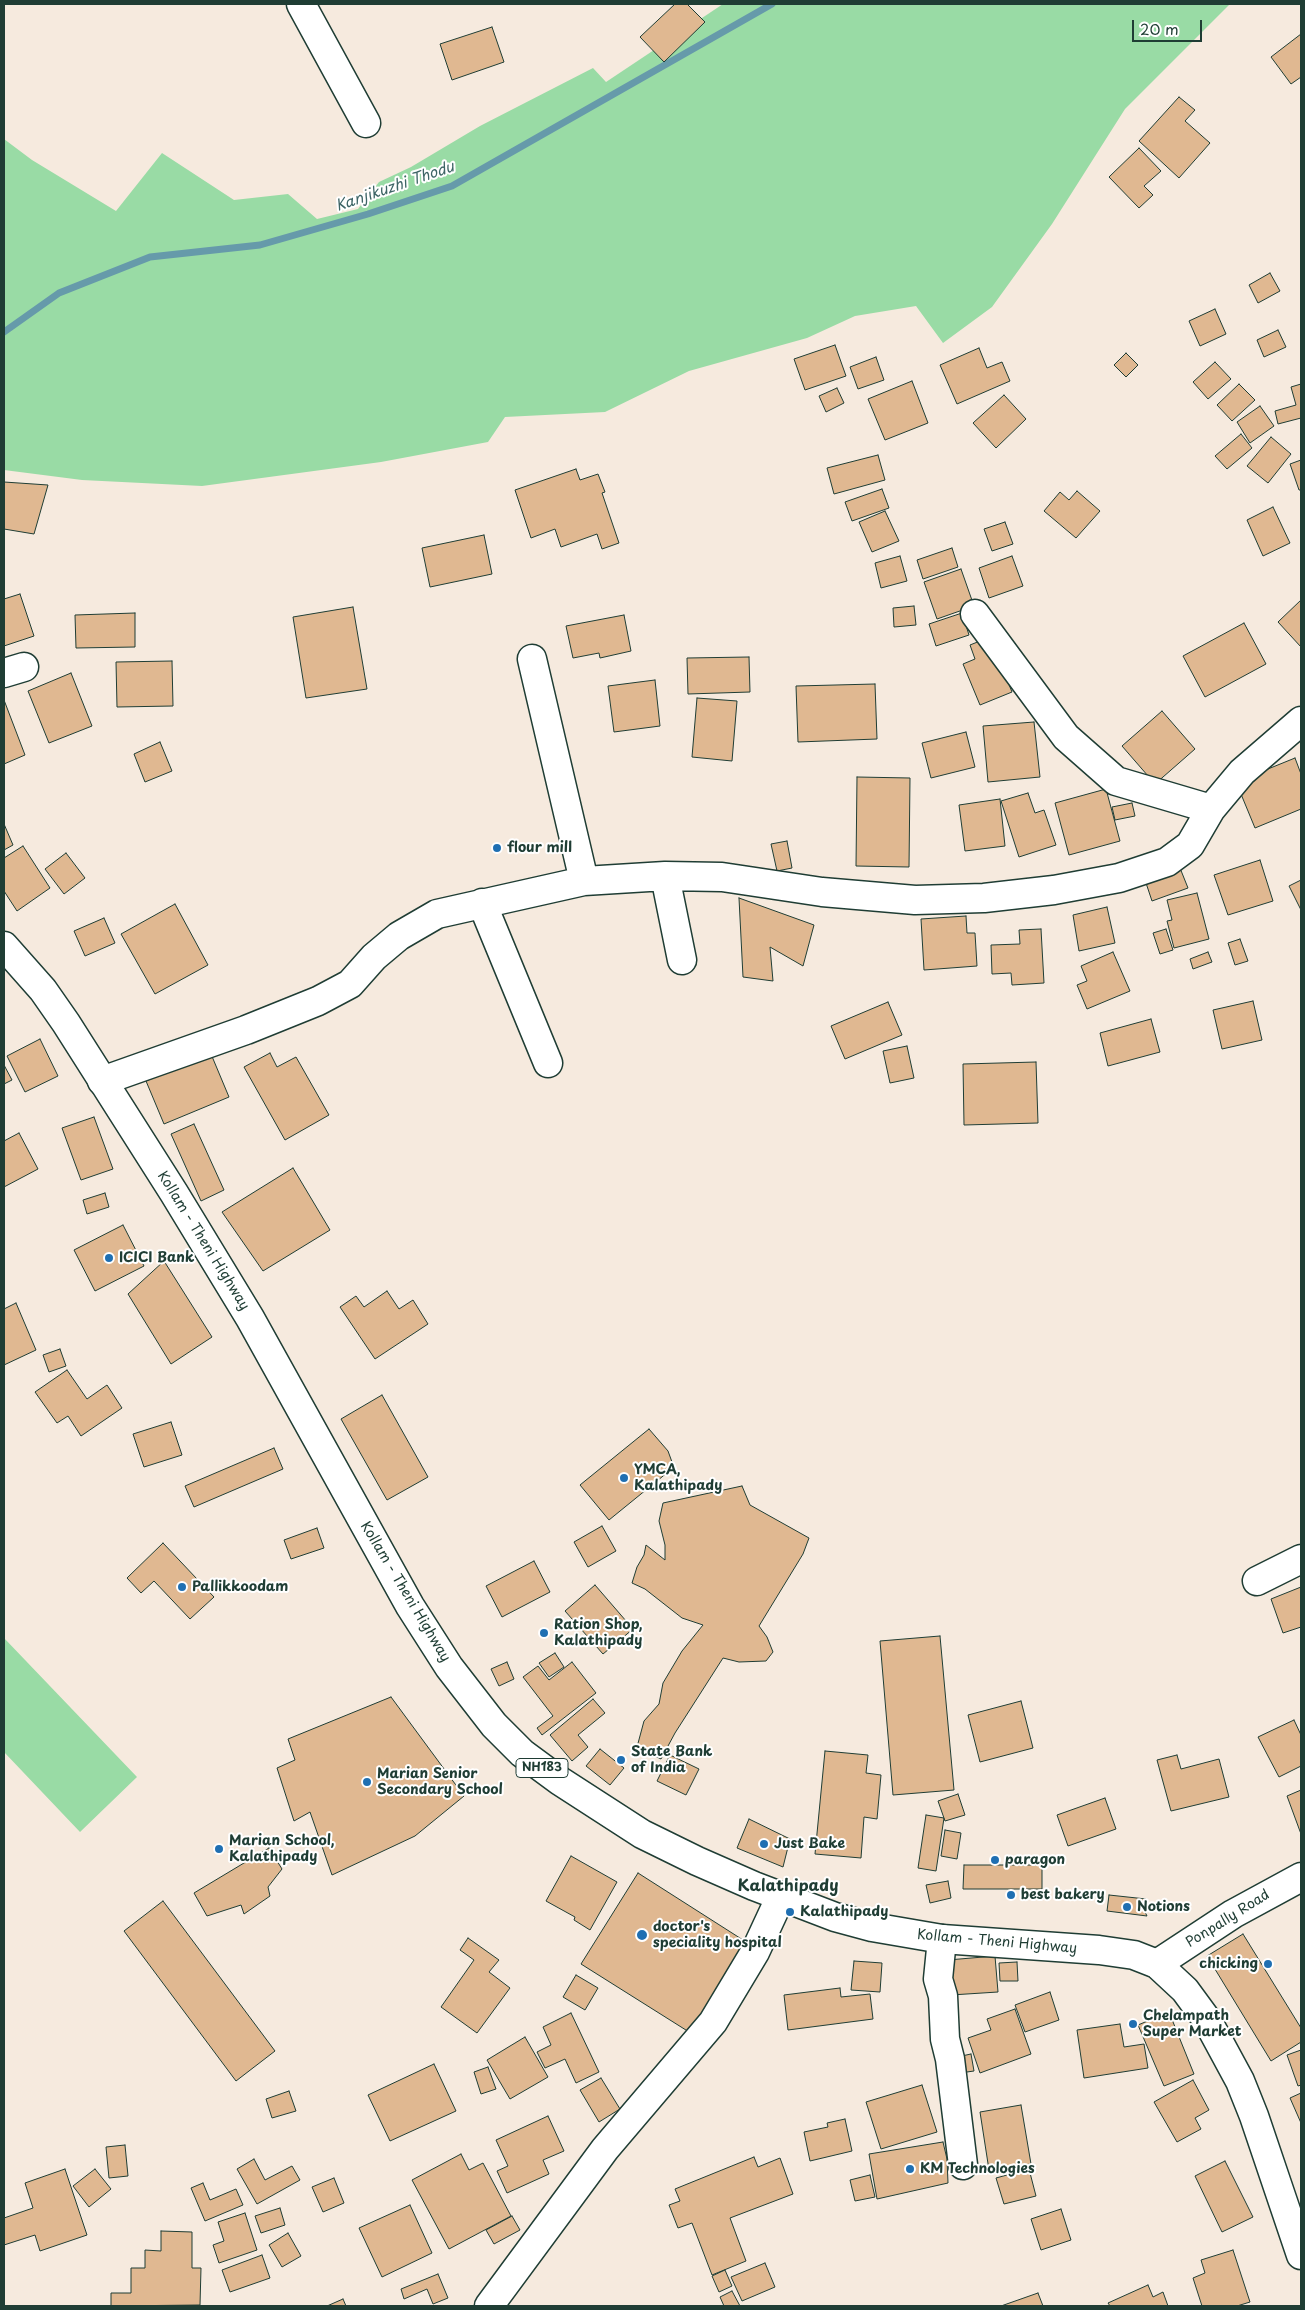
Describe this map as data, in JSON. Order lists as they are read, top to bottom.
{
  "streets": {
    "main road": ["Kollam - Theni Highway", "NH183", "Ponpally Road"]
  },
  "crossings": [
    ["Kollam - Theni Highway", "Ponpally Road"]
  ],
  "districts": ["Kalathipady"],
  "water": ["Kanjikuzhi Thodu"],
  "places": [
    "flour mill",
    "ICICI Bank",
    "YMCA, Kalathipady",
    "Pallikkoodam",
    "Ration Shop, Kalathipady",
    "State Bank of India",
    "Marian Senior Secondary School",
    "Just Bake",
    "Marian School, Kalathipady",
    "paragon",
    "best bakery",
    "Notions",
    "Kalathipady",
    "doctor's speciality hospital",
    "chicking",
    "Chelampath Super Market",
    "KM Technologies"
  ],
  "scale_bar": "20 m"
}
